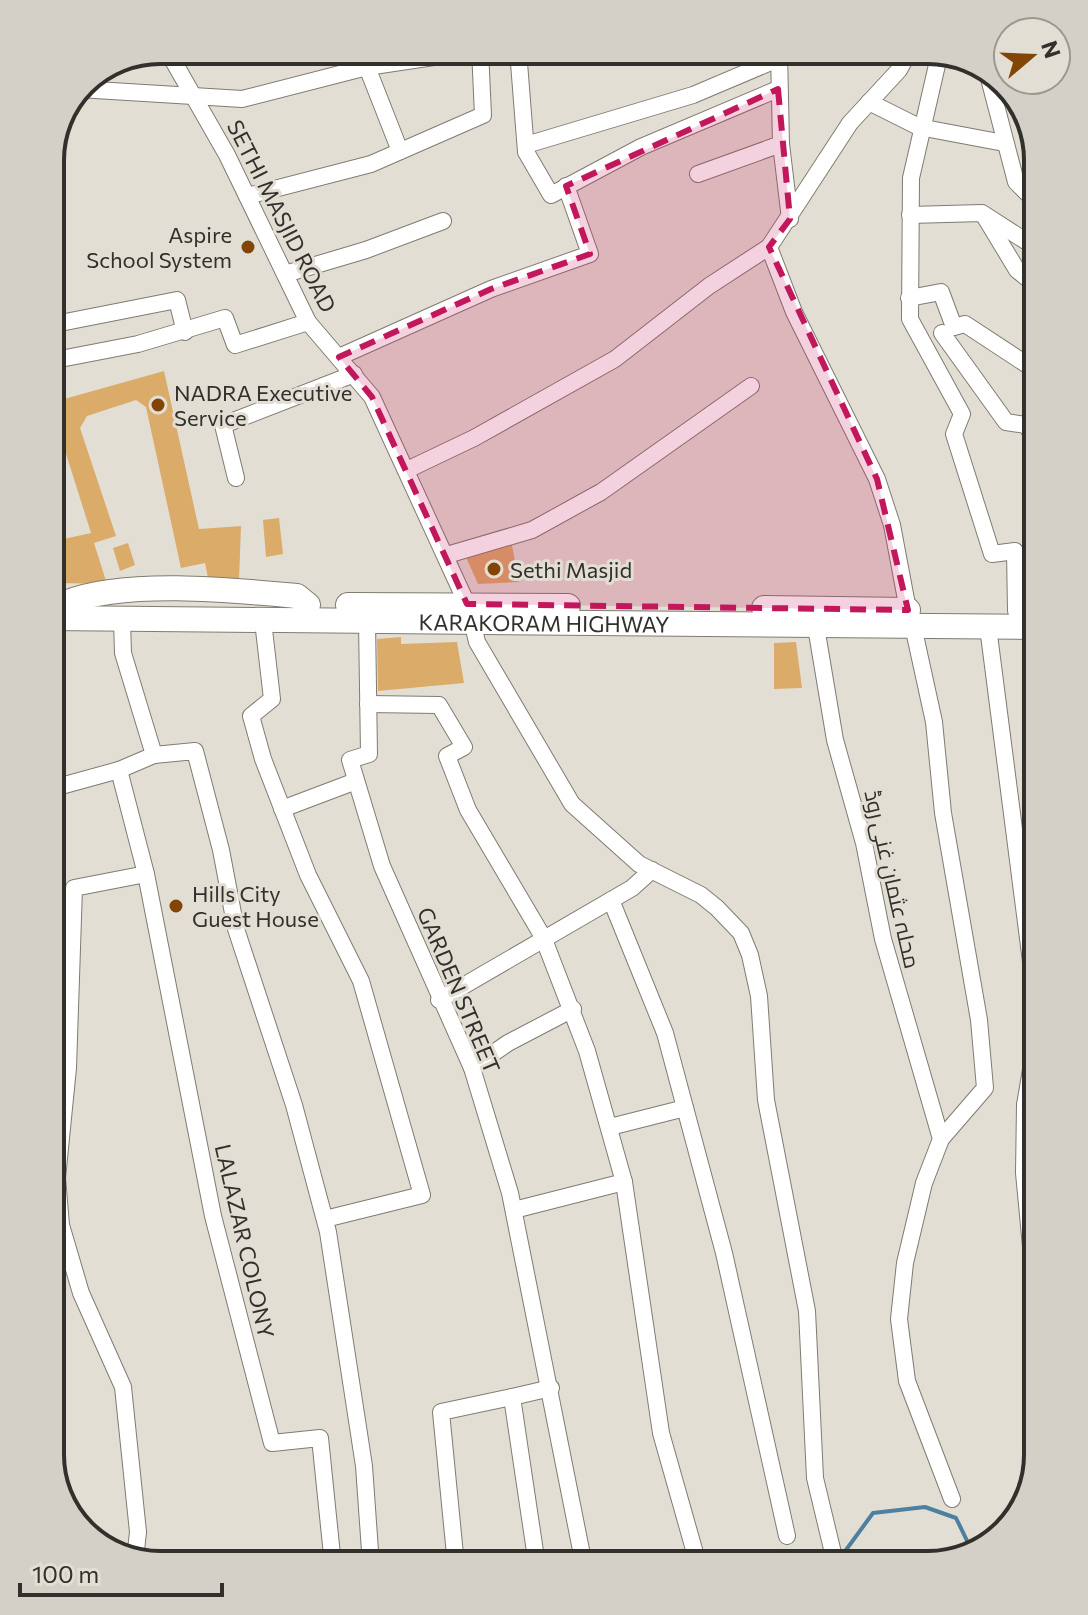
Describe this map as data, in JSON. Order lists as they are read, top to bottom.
{
  "streets": {
    "highway": ["KARAKORAM HIGHWAY"],
    "street": [
      "SETHI MASJID ROAD",
      "محلہ عثمان غنی روڈ",
      "GARDEN STREET",
      "LALAZAR COLONY"
    ]
  },
  "crossings": [
    ["SETHI MASJID ROAD", "KARAKORAM HIGHWAY"],
    ["KARAKORAM HIGHWAY", "محلہ عثمان غنی روڈ"]
  ],
  "places": [
    "Aspire School System",
    "NADRA Executive Service",
    "Sethi Masjid",
    "Hills City Guest House"
  ],
  "scale_bar": "100 m",
  "north": "right"
}
